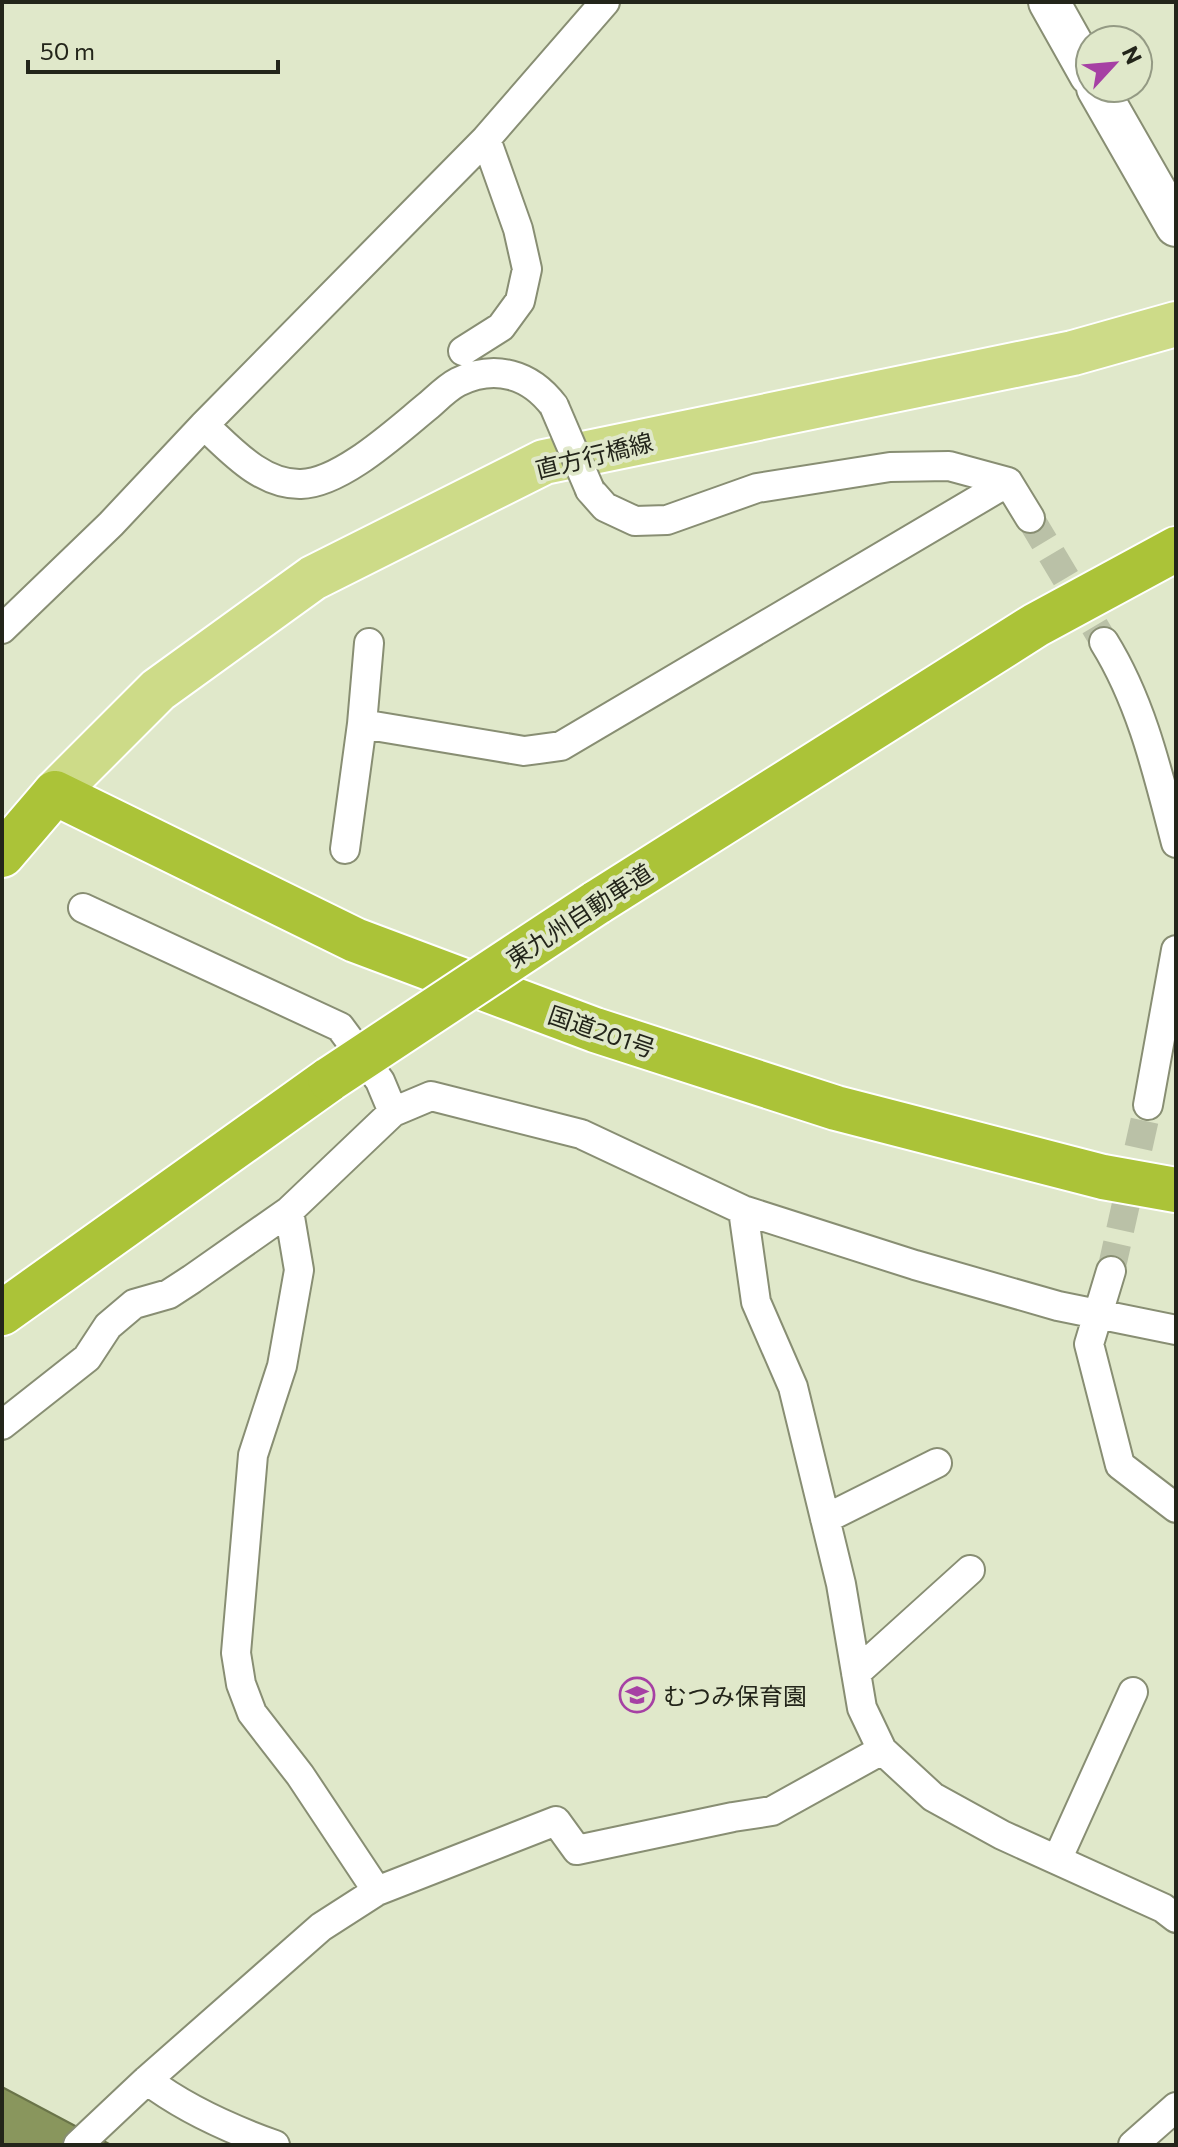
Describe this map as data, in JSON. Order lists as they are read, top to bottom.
{
  "streets": {
    "highway": ["東九州自動車道", "国道201号"],
    "main road": ["直方行橋線"]
  },
  "crossings": [
    ["直方行橋線", "国道201号"]
  ],
  "places": {
    "school or university": ["むつみ保育園"]
  },
  "scale_bar": "50 m",
  "north": "top right"
}
